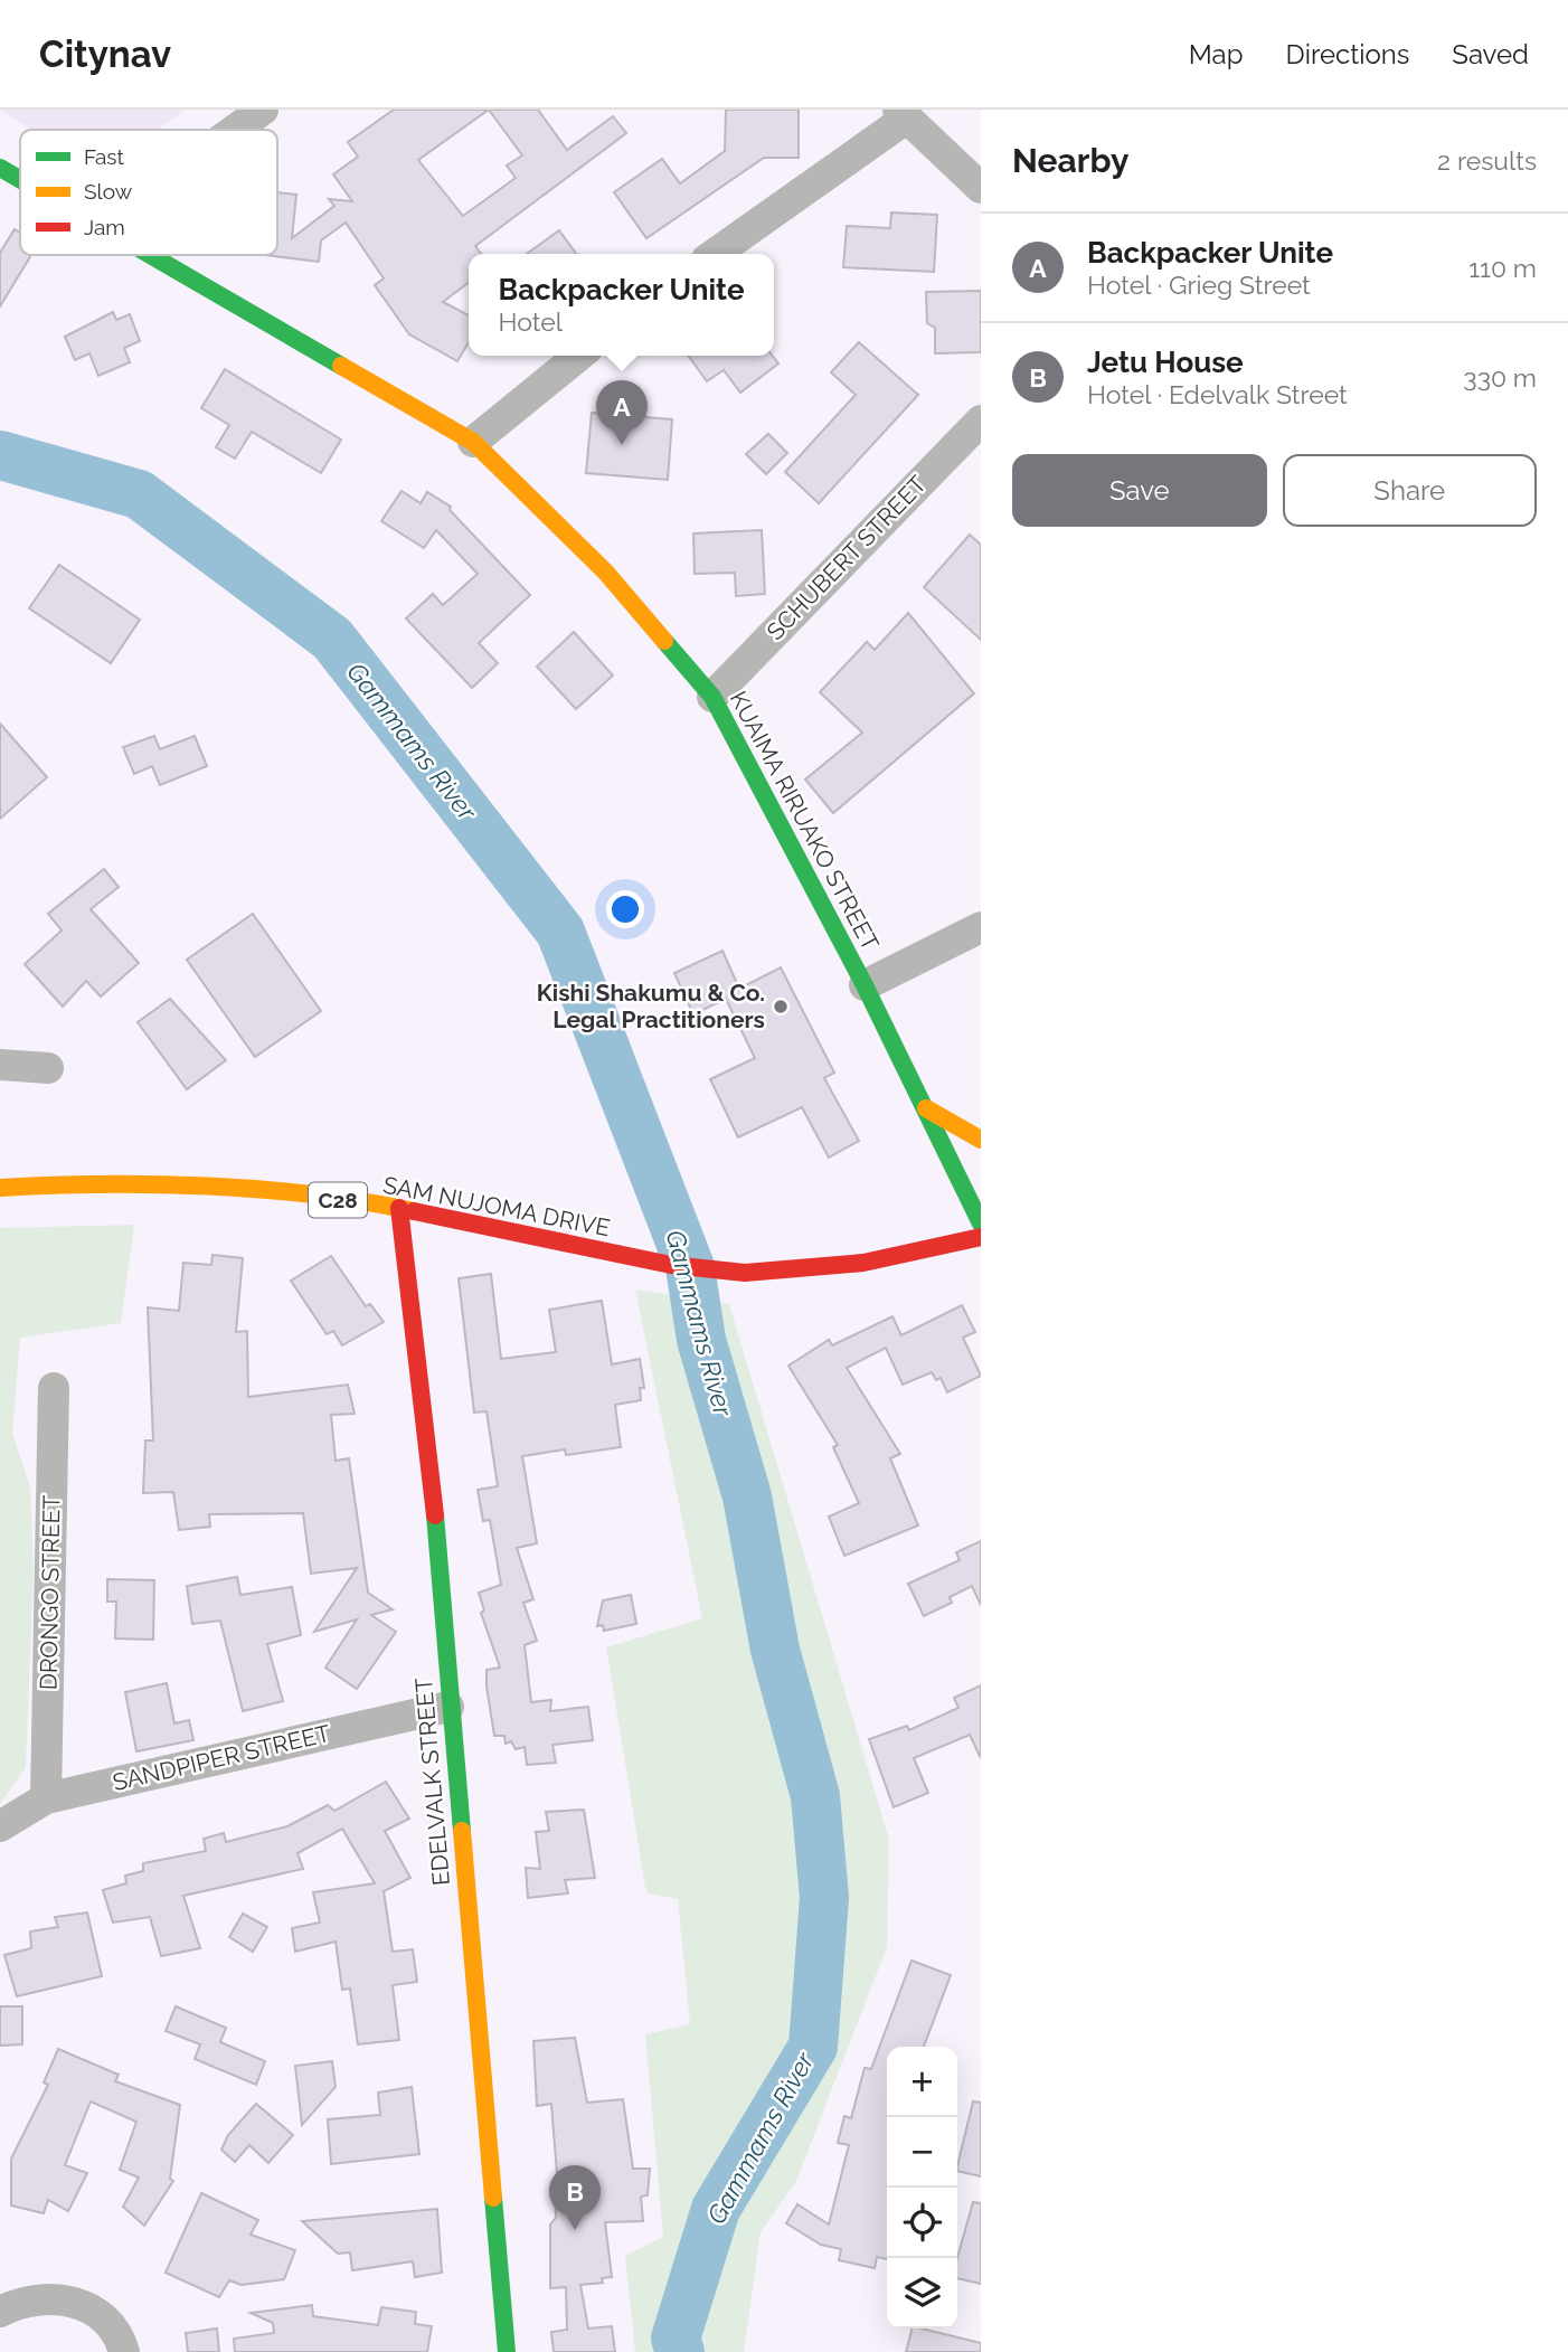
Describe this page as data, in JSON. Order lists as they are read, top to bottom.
{
  "streets": {
    "main road": [
      "KUAIMA RIRUAKO STREET",
      "C28",
      "SAM NUJOMA DRIVE",
      "EDELVALK STREET"
    ],
    "street": ["SCHUBERT STREET", "DRONGO STREET", "SANDPIPER STREET"]
  },
  "crossings": [
    ["SCHUBERT STREET", "KUAIMA RIRUAKO STREET"],
    ["SAM NUJOMA DRIVE", "EDELVALK STREET"],
    ["DRONGO STREET", "SANDPIPER STREET"],
    ["SANDPIPER STREET", "EDELVALK STREET"]
  ],
  "water": ["Gammams River"],
  "places": ["Kishi Shakumu & Co. Legal Practitioners"],
  "legend": ["Fast", "Slow", "Jam"],
  "page": {
    "header": "Citynav",
    "nav": ["Map", "Directions", "Saved"],
    "heading": ["Nearby", "2 results"],
    "list": [
      {
        "mark": "A",
        "name": "Backpacker Unite",
        "note": "Hotel · Grieg Street",
        "value": "110 m"
      },
      {
        "mark": "B",
        "name": "Jetu House",
        "note": "Hotel · Edelvalk Street",
        "value": "330 m"
      }
    ],
    "popup": ["Backpacker Unite", "Hotel"],
    "pins": ["A", "B"],
    "buttons": ["Save", "Share"],
    "map_buttons": ["+", "−"]
  }
}
